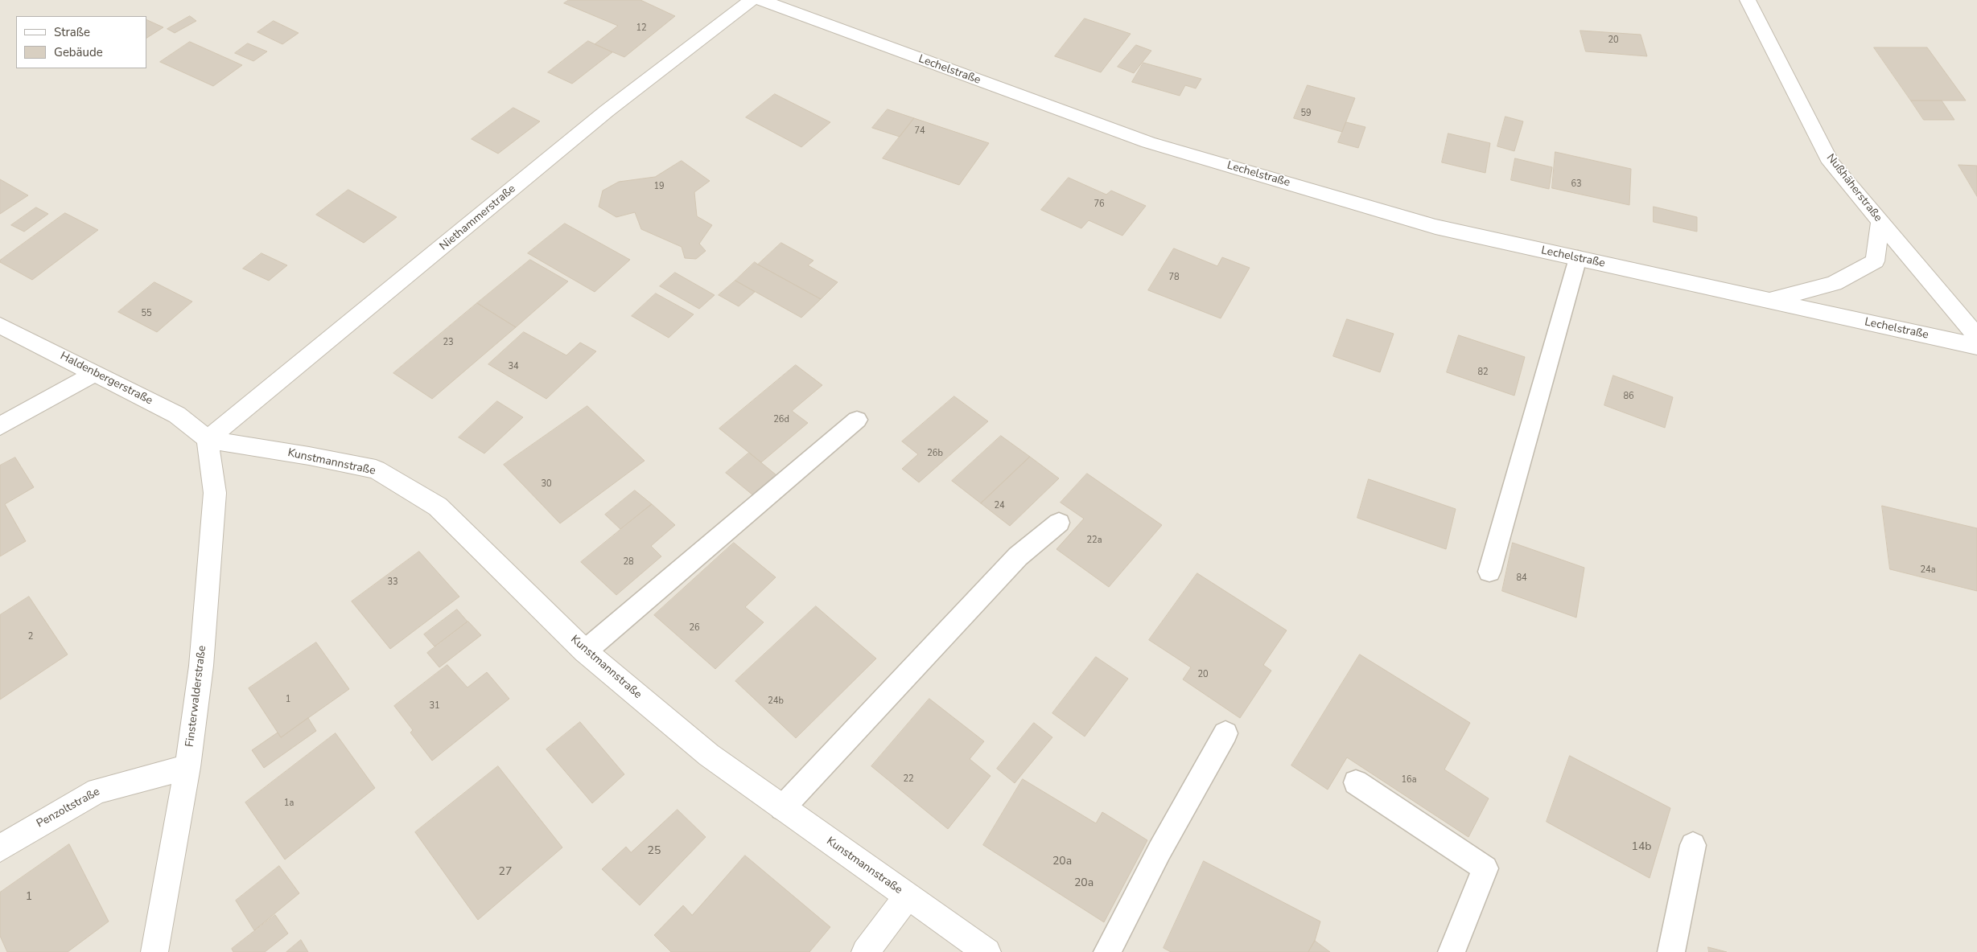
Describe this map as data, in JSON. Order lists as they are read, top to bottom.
{
  "streets": {
    "street": [
      "Lechelstraße",
      "Nußhäherstraße",
      "Niethammerstraße",
      "Haldenbergerstraße",
      "Kunstmannstraße",
      "Finsterwalderstraße",
      "Penzoltstraße"
    ]
  },
  "crossings": [
    ["Lechelstraße", "Nußhäherstraße"],
    ["Niethammerstraße", "Haldenbergerstraße"],
    ["Niethammerstraße", "Kunstmannstraße"],
    ["Niethammerstraße", "Finsterwalderstraße"],
    ["Haldenbergerstraße", "Kunstmannstraße"],
    ["Haldenbergerstraße", "Finsterwalderstraße"],
    ["Kunstmannstraße", "Finsterwalderstraße"],
    ["Finsterwalderstraße", "Penzoltstraße"]
  ],
  "house_numbers": [
    "12",
    "20",
    "59",
    "74",
    "63",
    "19",
    "76",
    "78",
    "55",
    "23",
    "34",
    "82",
    "86",
    "26d",
    "26b",
    "30",
    "24",
    "22a",
    "28",
    "24a",
    "84",
    "33",
    "26",
    "2",
    "20",
    "1",
    "24b",
    "31",
    "22",
    "16a",
    "1a",
    "14b",
    "25",
    "20a",
    "27",
    "20a",
    "1"
  ],
  "legend": ["Straße", "Gebäude"]
}
